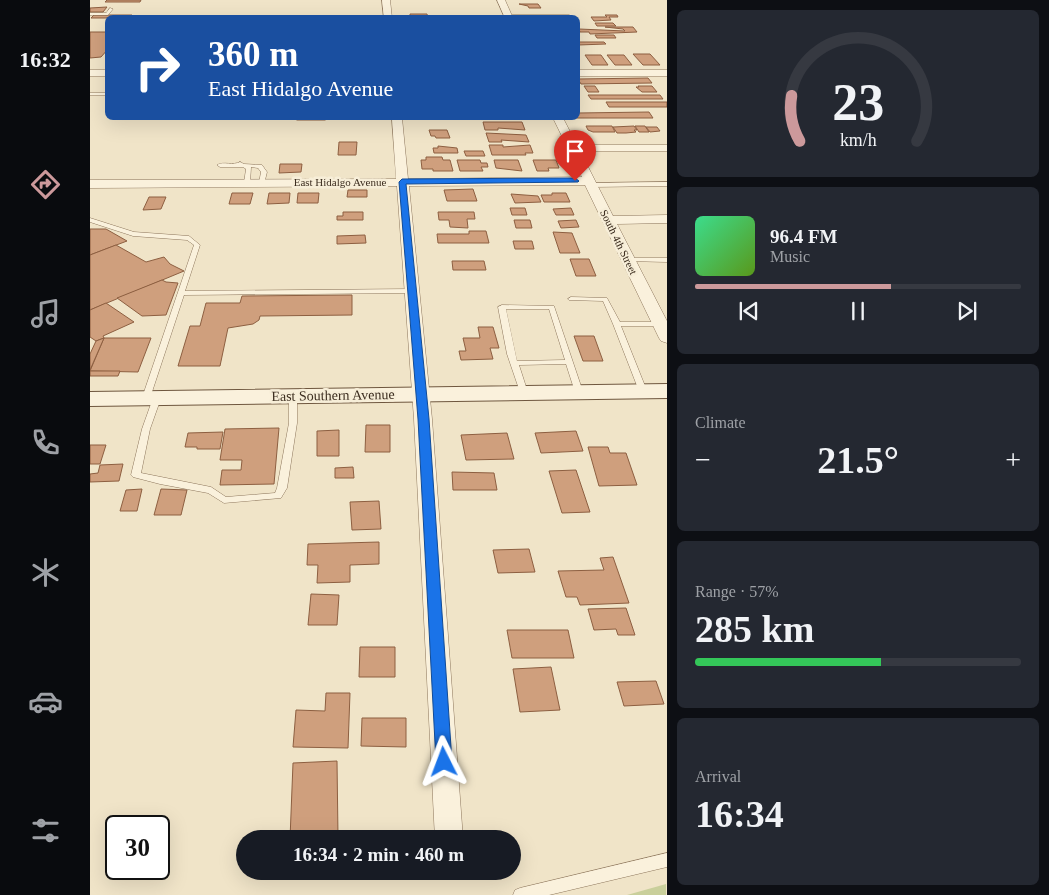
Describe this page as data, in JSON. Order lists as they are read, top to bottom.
{
  "streets": {
    "main road": ["East Southern Avenue"],
    "street": ["East Hidalgo Avenue", "South 4th Street"]
  },
  "crossings": [
    ["East Hidalgo Avenue", "South 4th Street"]
  ],
  "page": {
    "tabs": "16:32",
    "turn": ["360 m", "East Hidalgo Avenue"],
    "song": ["96.4 FM", "Music"],
    "tile": [
      "Climate",
      ["Range · 57%", "285 km"],
      ["Arrival", "16:34"]
    ],
    "heat": ["−", "21.5°", "+"],
    "limit": "30",
    "trip": "16:34 · 2 min · 460 m",
    "gauge": ["23", "km/h"]
  }
}
